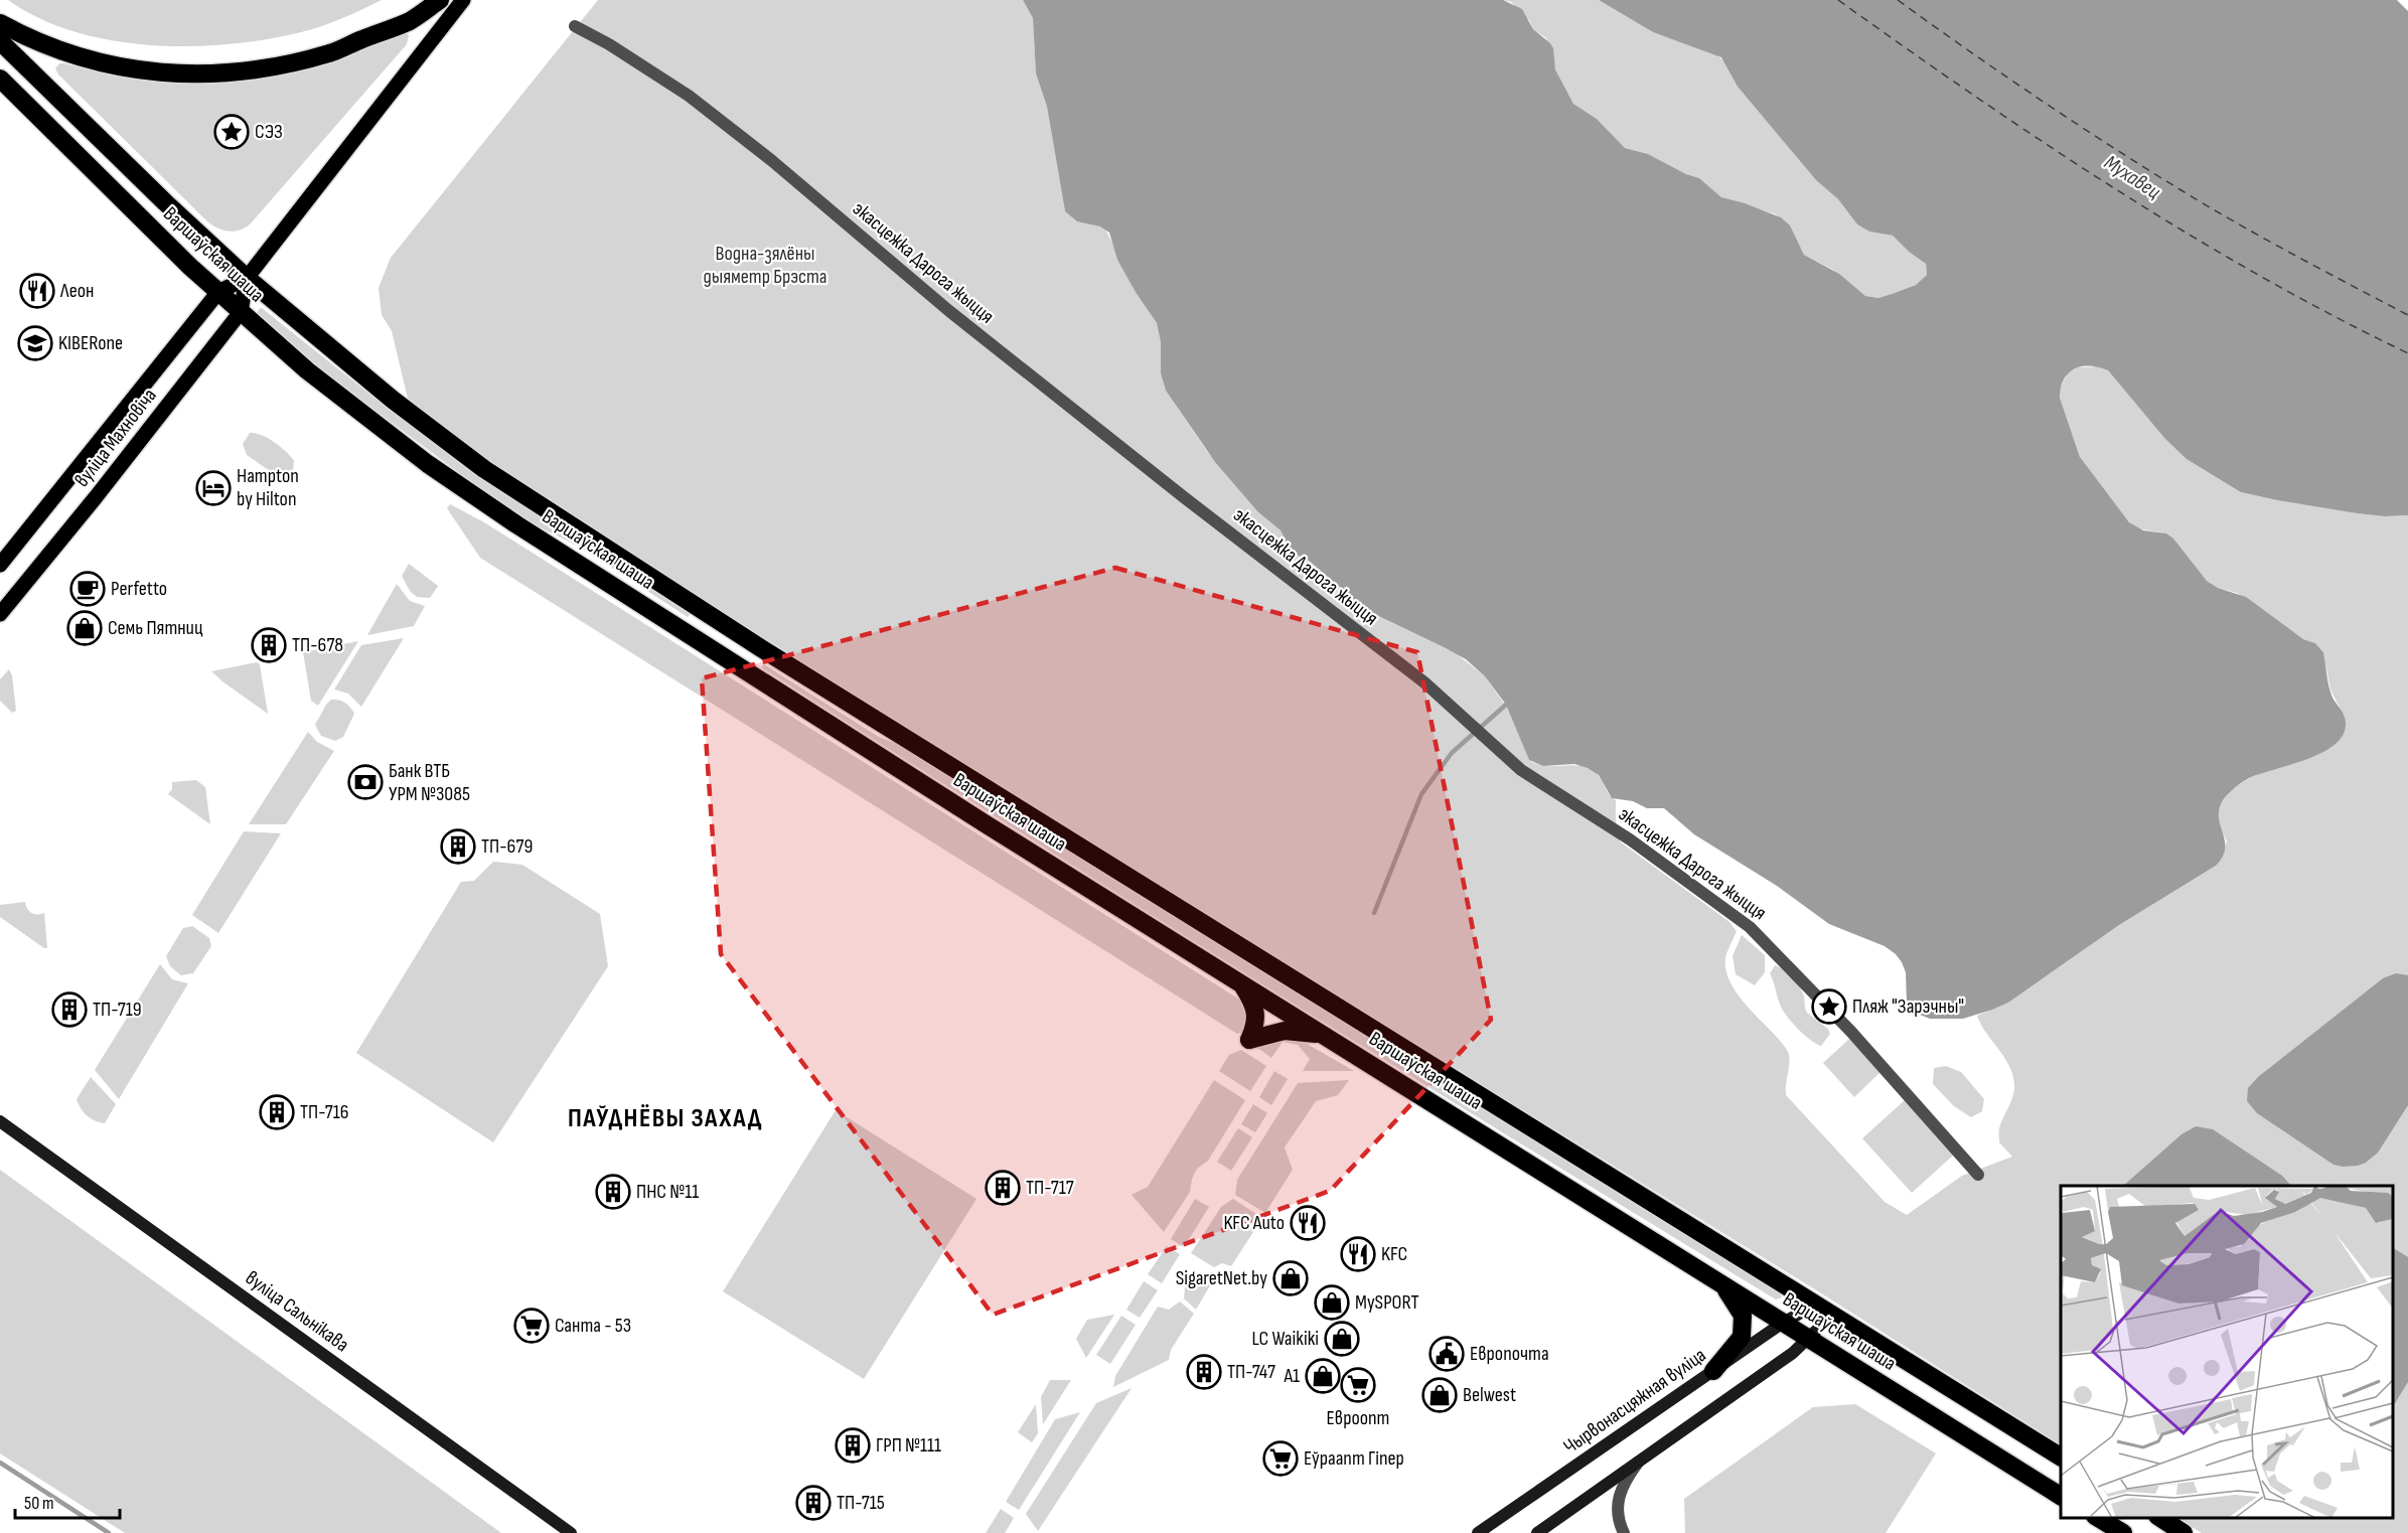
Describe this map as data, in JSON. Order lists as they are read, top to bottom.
{
  "streets": {
    "highway": ["Варшаўская шаша"],
    "main road": ["вуліца Махновіча", "вуліца Сальнікава", "Чырвонасцяжная вуліца"],
    "street": ["экасцежка Дарога жыцця"]
  },
  "crossings": [
    ["Варшаўская шаша", "вуліца Махновіча"],
    ["Варшаўская шаша", "Чырвонасцяжная вуліца"]
  ],
  "districts": ["ПАЎДНЁВЫ ЗАХАД"],
  "water": ["Мухавец"],
  "parks": ["Водна-зялёны дыяметр Брэста"],
  "places": {
    "place": ["СЭЗ", "Пляж \"Зарэчны\""],
    "restaurant": ["Леон", "KFC Auto", "KFC"],
    "school or university": ["KIBERone"],
    "hotel": ["Hampton by Hilton"],
    "cafe": ["Perfetto"],
    "shop": [
      "Семь Пятниц",
      "SigaretNet.by",
      "MySPORT",
      "LC Waikiki",
      "A1",
      "Belwest"
    ],
    "building": [
      "ТП-678",
      "ТП-679",
      "ТП-719",
      "ТП-716",
      "ТП-717",
      "ПНС №11",
      "ТП-747",
      "ГРП №111",
      "ТП-715"
    ],
    "bank": ["Банк ВТБ УРМ №3085"],
    "supermarket": ["Санта - 53", "Евроопт", "Еўраапт Гіпер"],
    "public building": ["Европочта"]
  },
  "scale_bar": "50 m"
}
